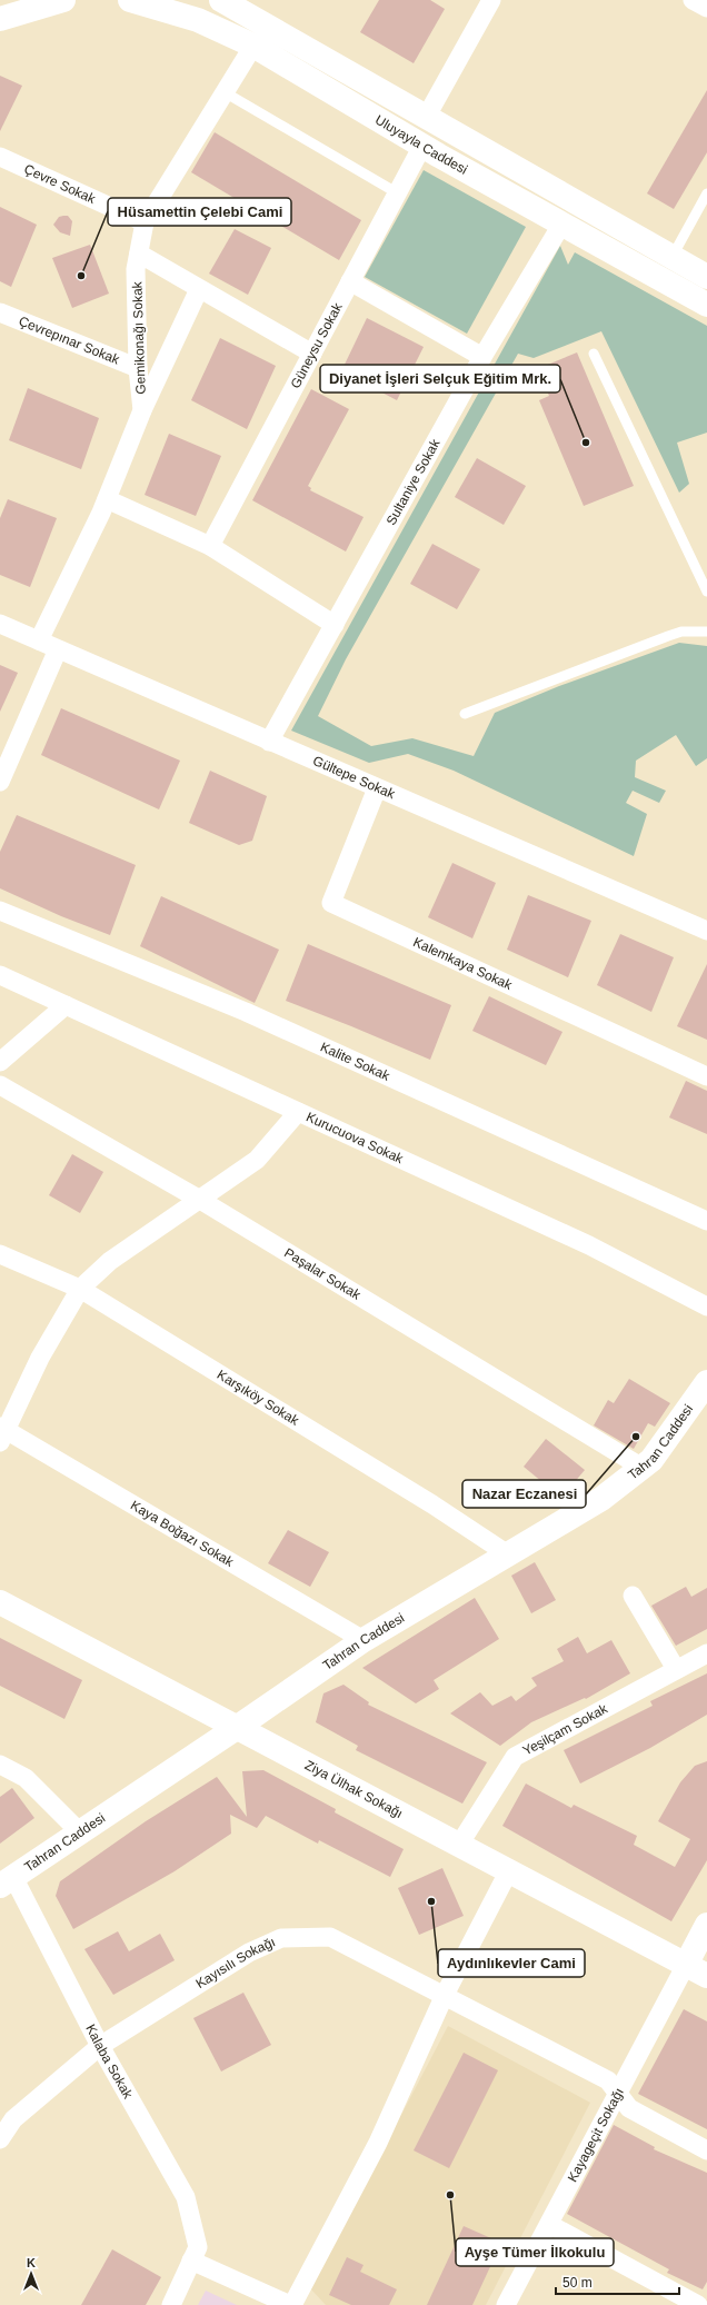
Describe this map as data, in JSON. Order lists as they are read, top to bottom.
{
  "streets": {
    "street": [
      "Uluyayla Caddesi",
      "Çevre Sokak",
      "Gemikonağı Sokak",
      "Çevrepınar Sokak",
      "Güneysu Sokak",
      "Sultaniye Sokak",
      "Gültepe Sokak",
      "Kalemkaya Sokak",
      "Kalite Sokak",
      "Kurucuova Sokak",
      "Paşalar Sokak",
      "Karşıköy Sokak",
      "Tahran Caddesi",
      "Kaya Boğazı Sokak",
      "Yeşilçam Sokak",
      "Ziya Ülhak Sokağı",
      "Kayısılı Sokağı",
      "Kalaba Sokak",
      "Kayageçit Sokağı"
    ]
  },
  "crossings": [
    ["Uluyayla Caddesi", "Gemikonağı Sokak"],
    ["Uluyayla Caddesi", "Güneysu Sokak"],
    ["Uluyayla Caddesi", "Sultaniye Sokak"],
    ["Çevre Sokak", "Gemikonağı Sokak"],
    ["Gemikonağı Sokak", "Çevrepınar Sokak"],
    ["Gemikonağı Sokak", "Gültepe Sokak"],
    ["Sultaniye Sokak", "Gültepe Sokak"],
    ["Gültepe Sokak", "Kalemkaya Sokak"],
    ["Paşalar Sokak", "Tahran Caddesi"],
    ["Karşıköy Sokak", "Tahran Caddesi"],
    ["Tahran Caddesi", "Kaya Boğazı Sokak"],
    ["Tahran Caddesi", "Ziya Ülhak Sokağı"],
    ["Tahran Caddesi", "Kalaba Sokak"],
    ["Yeşilçam Sokak", "Ziya Ülhak Sokağı"],
    ["Ziya Ülhak Sokağı", "Kayageçit Sokağı"],
    ["Kayısılı Sokağı", "Kalaba Sokak"],
    ["Kayısılı Sokağı", "Kayageçit Sokağı"]
  ],
  "places": [
    "Hüsamettin Çelebi Cami",
    "Diyanet İşleri Selçuk Eğitim Mrk.",
    "Nazar Eczanesi",
    "Aydınlıkevler Cami",
    "Ayşe Tümer İlkokulu"
  ],
  "scale_bar": "50 m",
  "north": "top"
}
